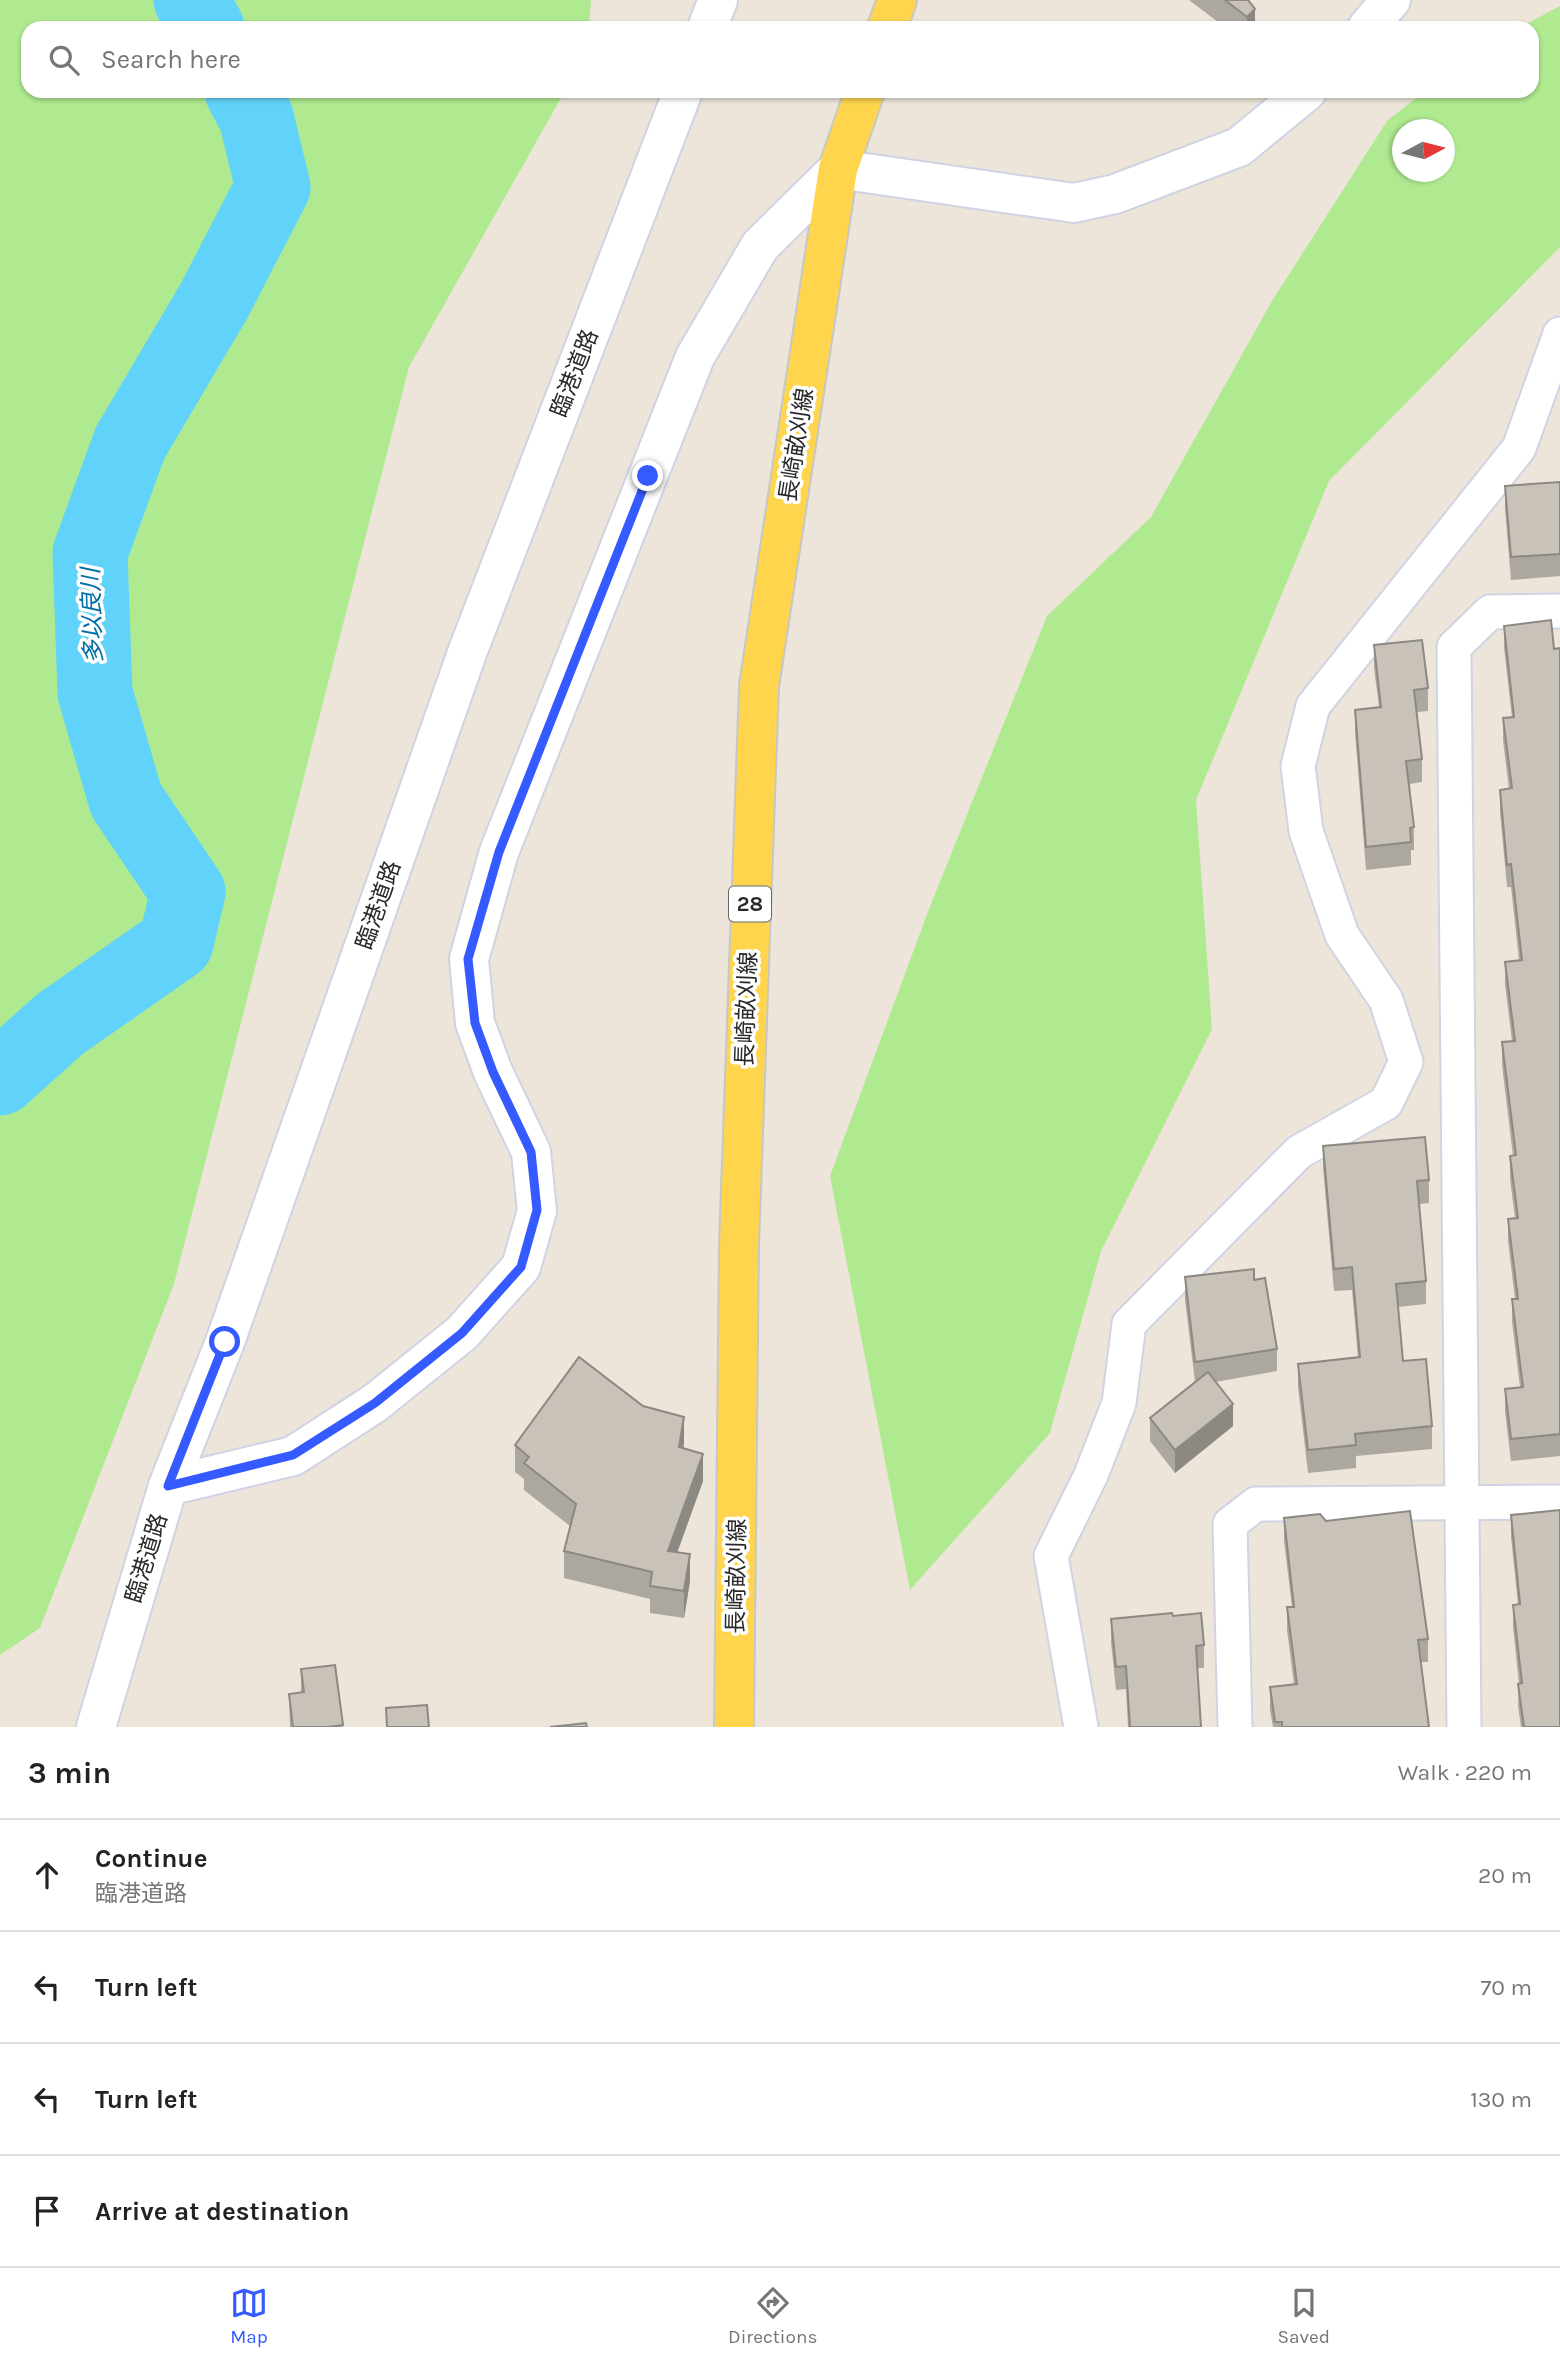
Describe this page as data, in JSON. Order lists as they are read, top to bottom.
{
  "streets": {
    "main road": ["長崎畝刈線", "28"],
    "street": ["臨港道路"]
  },
  "water": ["多以良川"],
  "north": "right",
  "page": {
    "search": "Search here",
    "heading": ["3 min", "Walk · 220 m"],
    "list": [
      ["Continue", "臨港道路", "20 m"],
      ["Turn left", "70 m"],
      ["Turn left", "130 m"],
      "Arrive at destination"
    ],
    "nav": ["Map", "Directions", "Saved"]
  }
}
